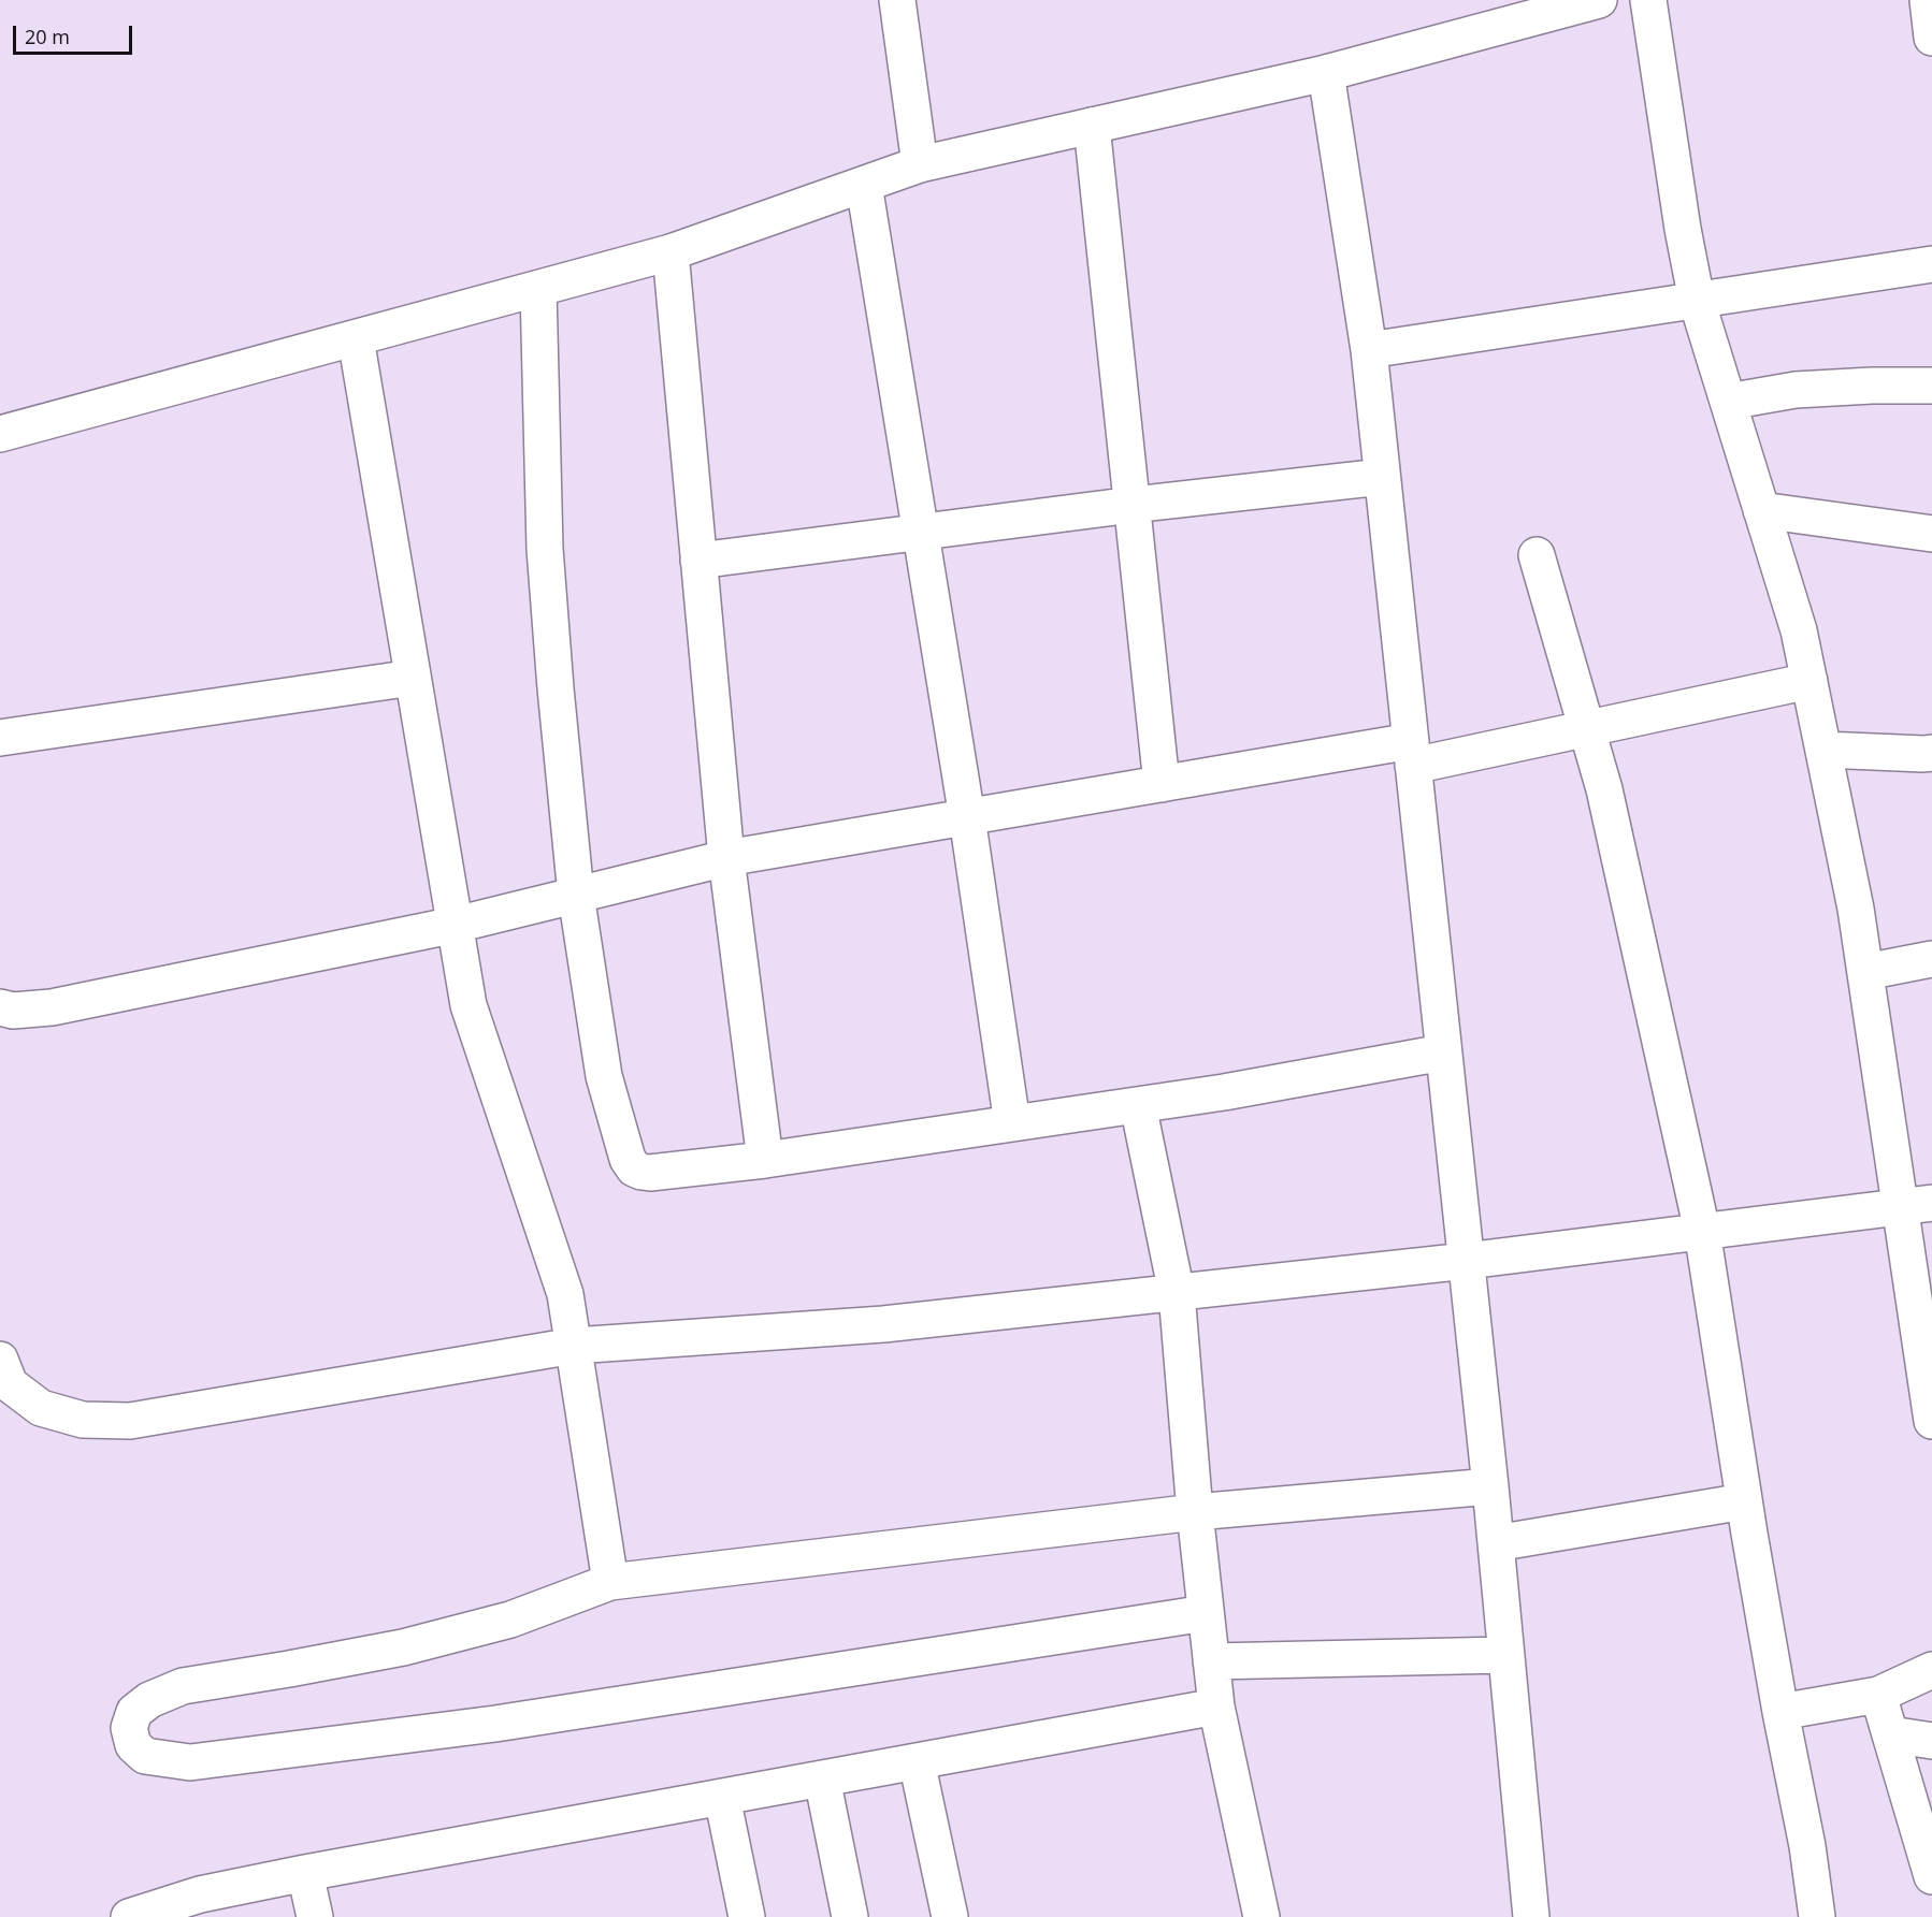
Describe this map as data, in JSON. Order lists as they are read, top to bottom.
{
  "scale_bar": "20 m"
}
